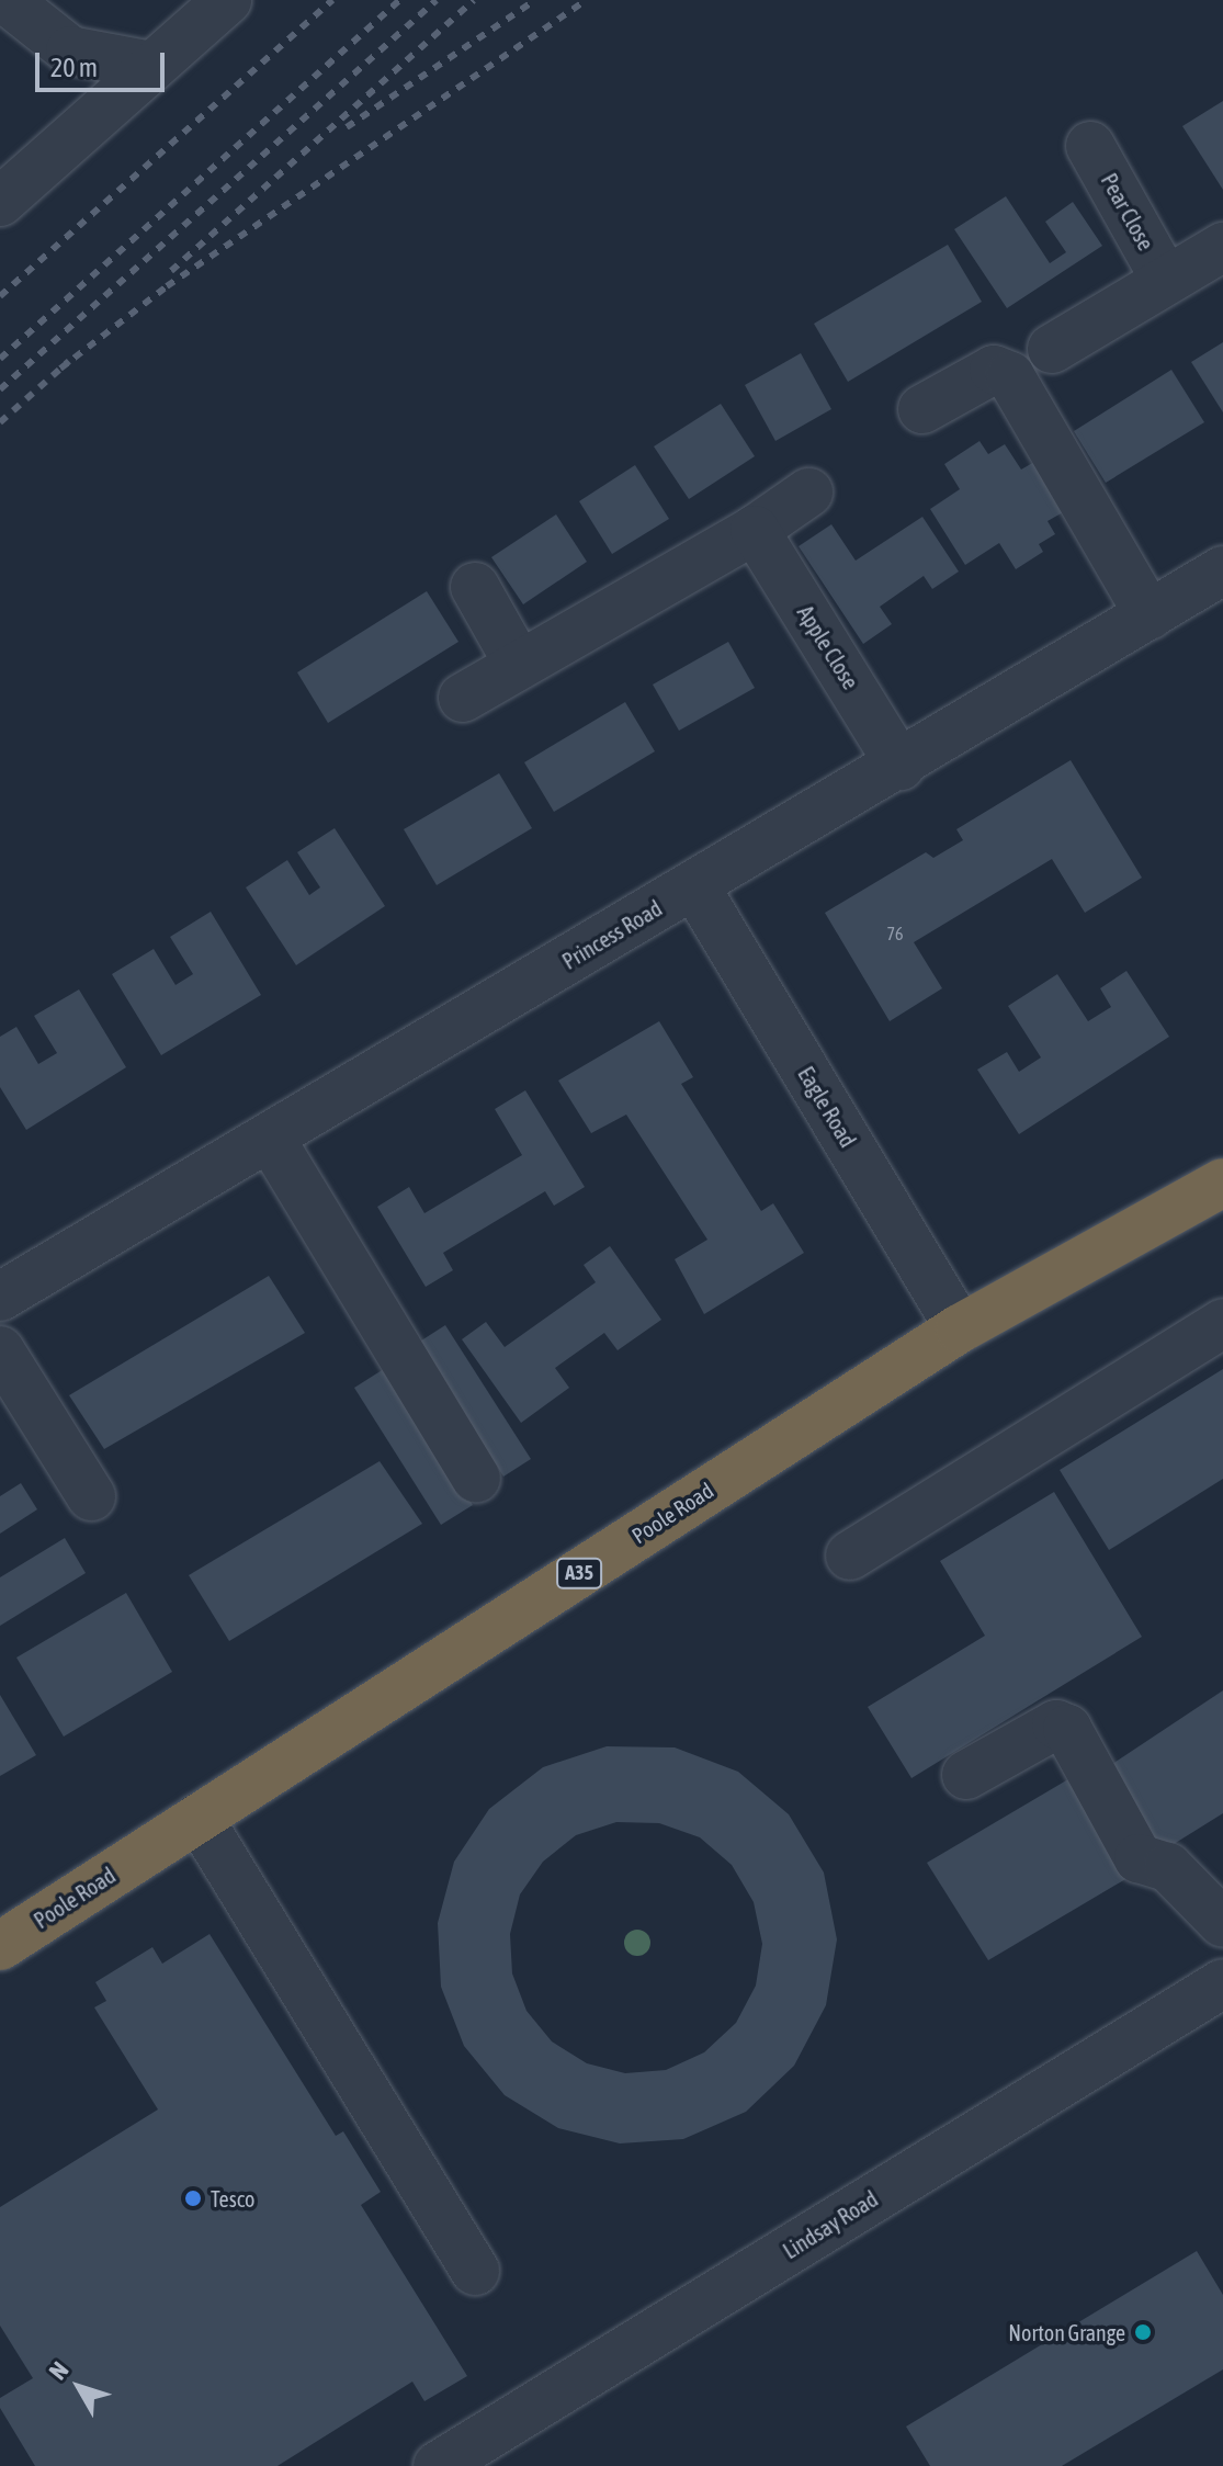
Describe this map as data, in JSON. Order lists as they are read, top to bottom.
{
  "streets": {
    "highway": ["Poole Road", "A35"],
    "street": [
      "Pear Close",
      "Apple Close",
      "Princess Road",
      "Eagle Road",
      "Lindsay Road"
    ]
  },
  "crossings": [
    ["Apple Close", "Princess Road"],
    ["Princess Road", "Eagle Road"],
    ["Eagle Road", "Poole Road"]
  ],
  "places": ["Tesco", "Norton Grange"],
  "house_numbers": ["76"],
  "scale_bar": "20 m",
  "north": "top left"
}
